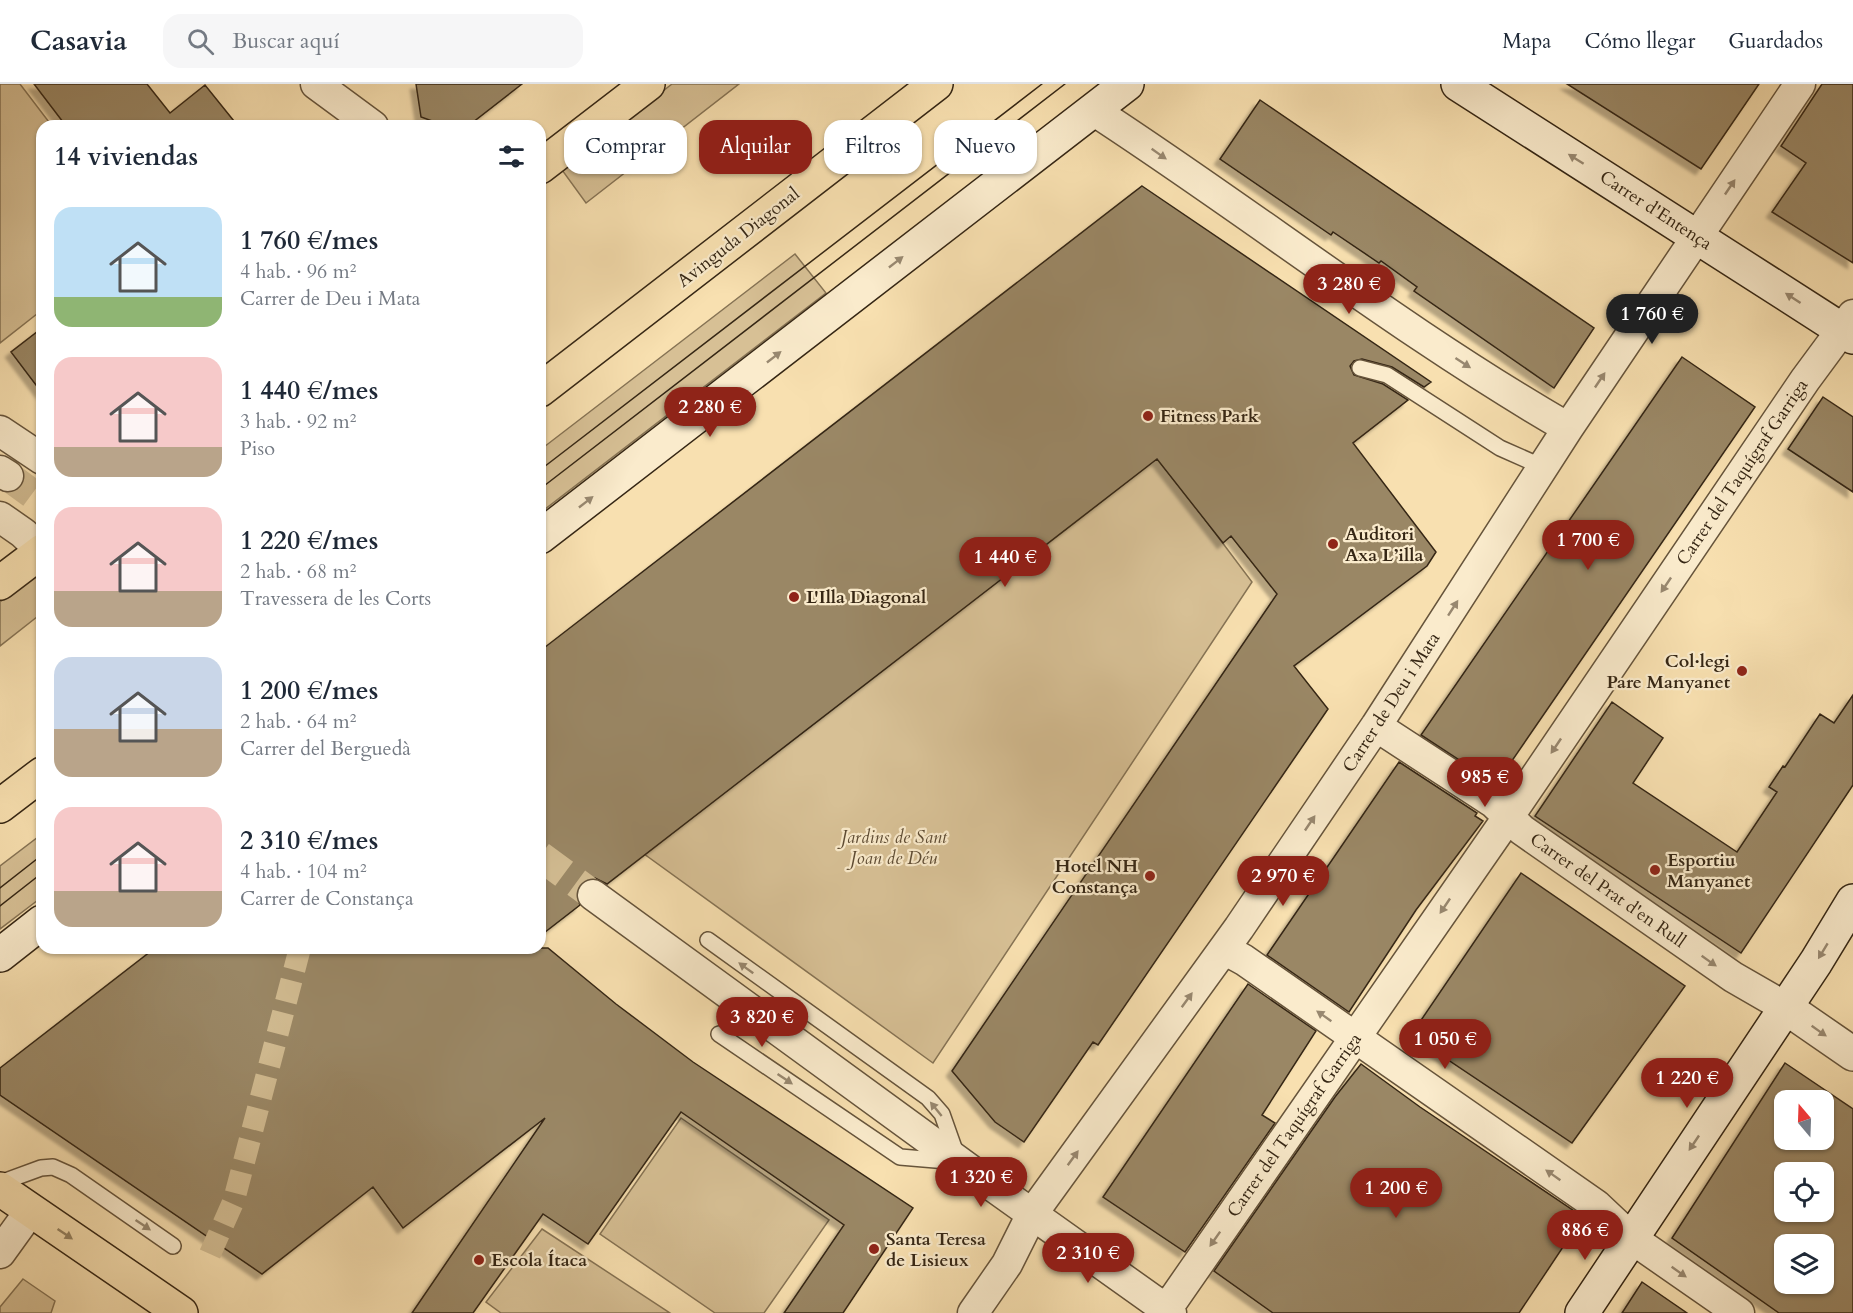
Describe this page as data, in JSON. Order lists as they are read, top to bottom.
{
  "streets": {
    "main road": ["Carrer d'Entença", "Avinguda Diagonal"],
    "street": ["Carrer del Taquígraf Garriga", "Carrer de Deu i Mata", "Carrer del Prat d'en Rull"]
  },
  "crossings": [
    ["Carrer d'Entença", "Carrer del Taquígraf Garriga"],
    ["Carrer d'Entença", "Carrer de Deu i Mata"],
    ["Carrer del Taquígraf Garriga", "Carrer del Prat d'en Rull"],
    ["Carrer de Deu i Mata", "Carrer del Prat d'en Rull"]
  ],
  "one_way": ["Carrer d'Entença", "Carrer del Taquígraf Garriga", "Carrer de Deu i Mata"],
  "parks": ["Jardins de Sant Joan de Déu"],
  "places": [
    "Fitness Park",
    "Auditori Axa L’illa",
    "L'Illa Diagonal",
    "Col·legi Pare Manyanet",
    "Esportiu Manyanet",
    "Hotel NH Constança",
    "Santa Teresa de Lisieux",
    "Escola Ítaca"
  ],
  "north": "top",
  "page": {
    "header": "Casavia",
    "search": "Buscar aquí",
    "nav": ["Mapa", "Cómo llegar", "Guardados"],
    "chip": [
      "Comprar",
      "Alquilar",
      "Filtros",
      "Nuevo"
    ],
    "heading": "14 viviendas",
    "list": [
      {
        "name": "1 760 €/mes",
        "note": "4 hab. · 96 m² · Carrer de Deu i Mata"
      },
      {
        "name": "1 440 €/mes",
        "note": "3 hab. · 92 m² · Piso"
      },
      {
        "name": "1 220 €/mes",
        "note": "2 hab. · 68 m² · Travessera de les Corts"
      },
      {
        "name": "1 200 €/mes",
        "note": "2 hab. · 64 m² · Carrer del Berguedà"
      },
      {
        "name": "2 310 €/mes",
        "note": "4 hab. · 104 m² · Carrer de Constança"
      }
    ],
    "price": [
      "3 280 €",
      "1 760 €",
      "2 280 €",
      "1 700 €",
      "1 440 €",
      "985 €",
      "2 970 €",
      "3 820 €",
      "1 050 €",
      "1 220 €",
      "1 320 €",
      "1 200 €",
      "886 €",
      "2 310 €"
    ]
  }
}
